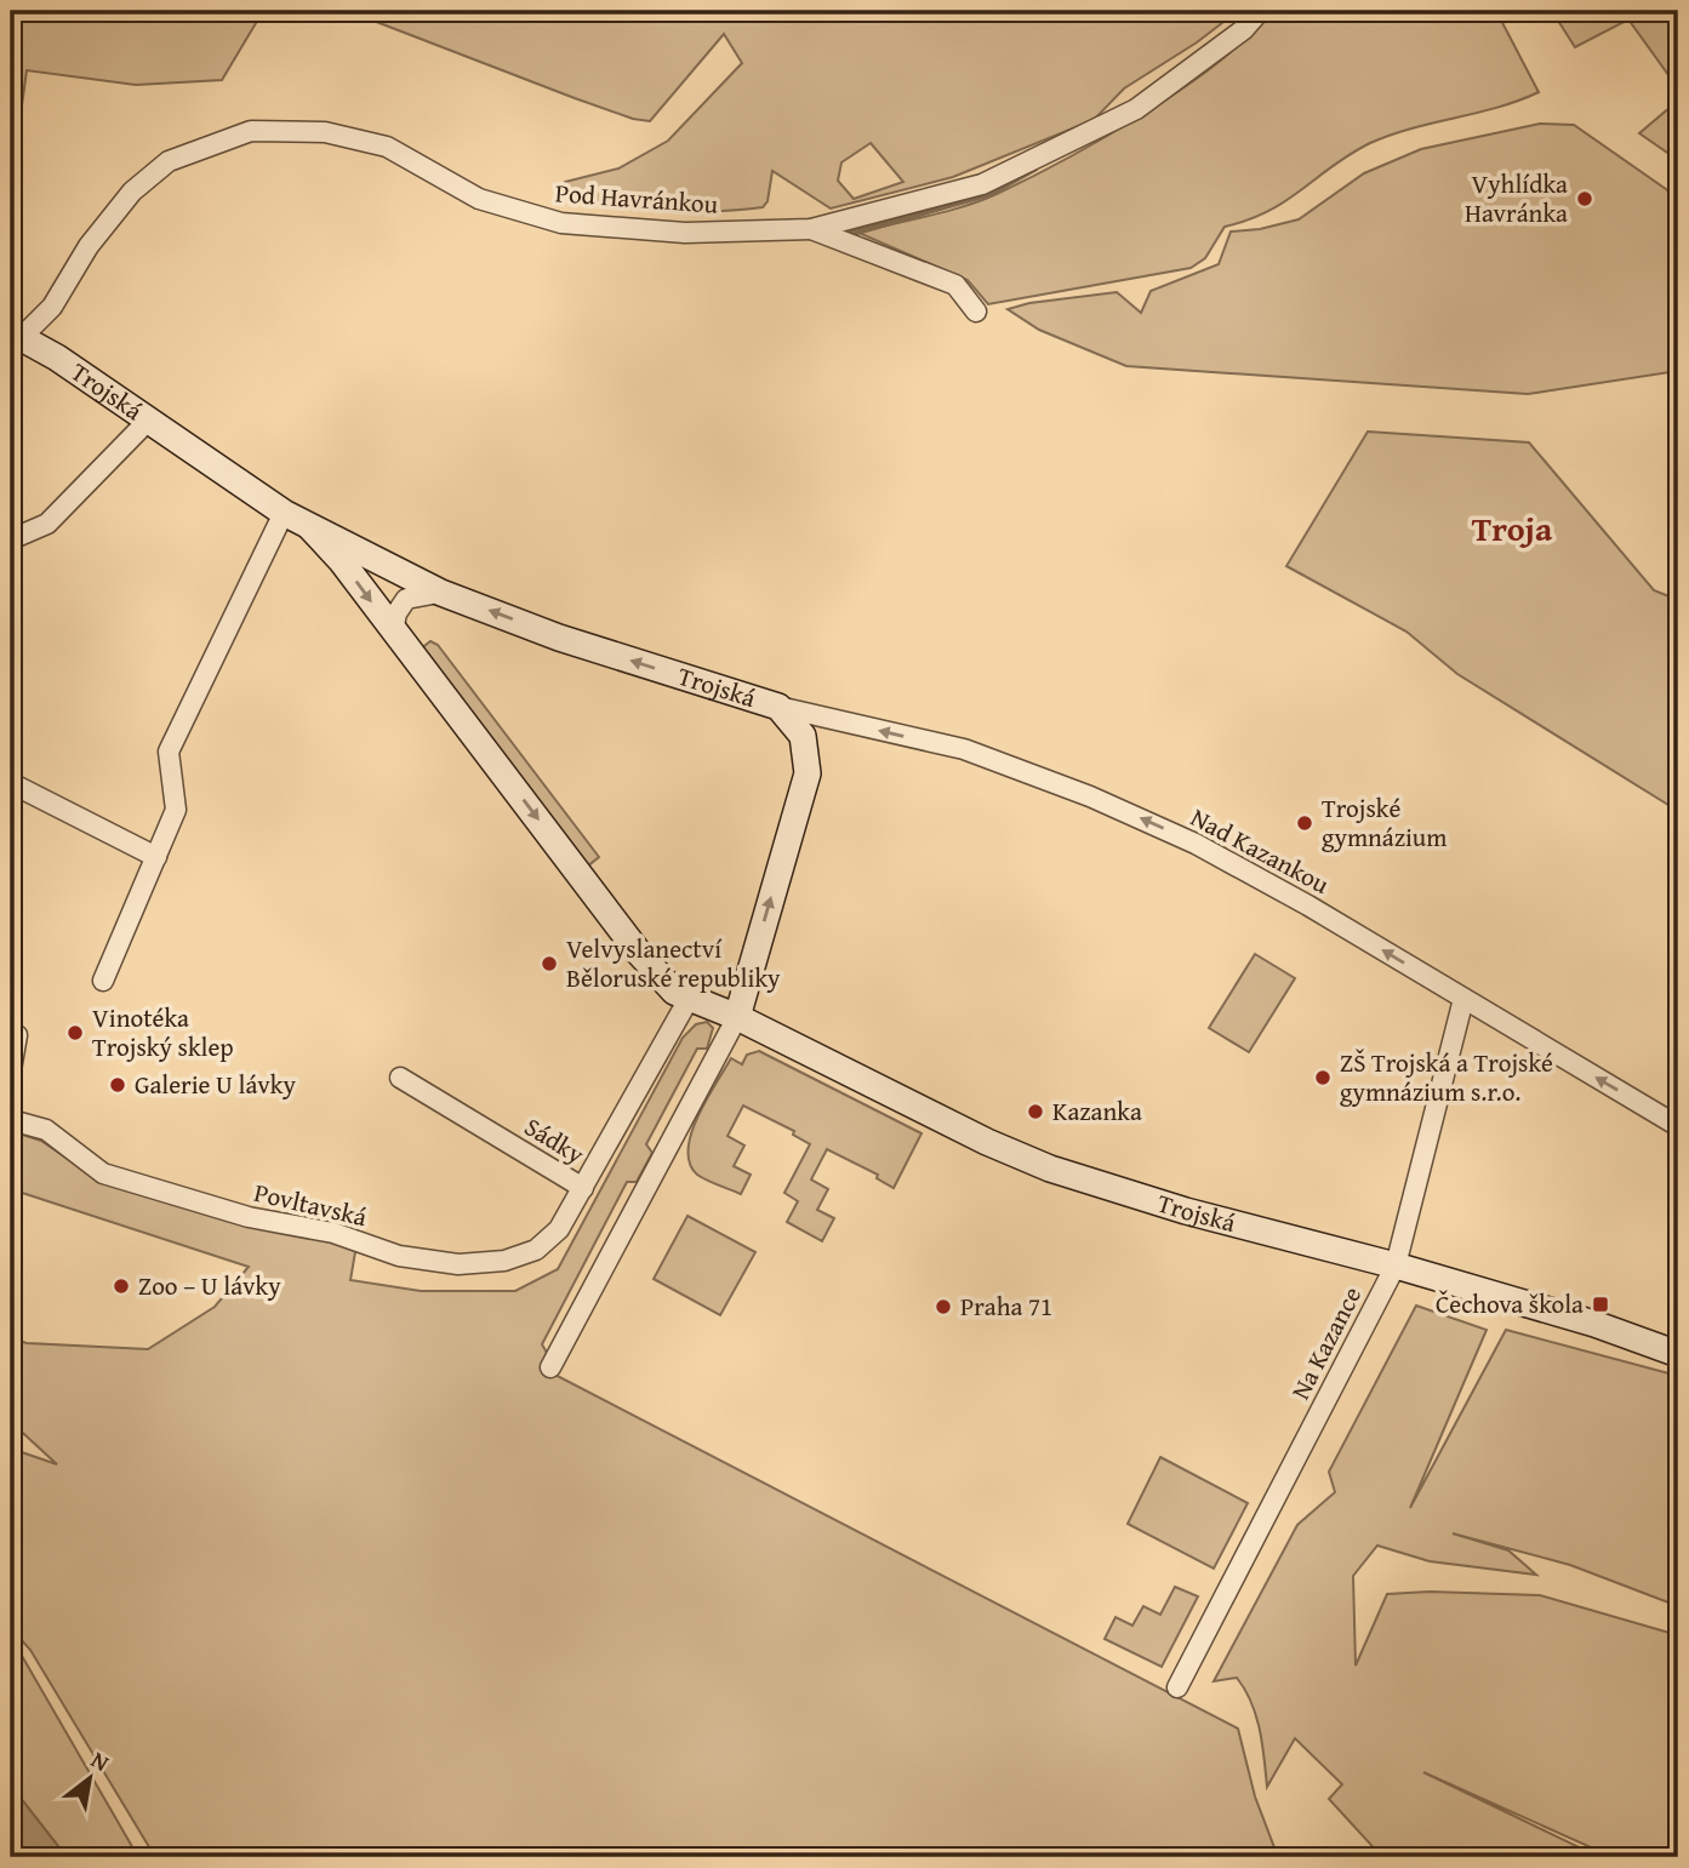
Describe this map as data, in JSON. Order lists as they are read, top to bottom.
{
  "streets": {
    "street": [
      "Pod Havránkou",
      "Trojská",
      "Nad Kazankou",
      "Sádky",
      "Povltavská",
      "Na Kazance"
    ]
  },
  "crossings": [
    ["Pod Havránkou", "Trojská"],
    ["Trojská", "Nad Kazankou"],
    ["Trojská", "Sádky"],
    ["Trojská", "Na Kazance"],
    ["Nad Kazankou", "Na Kazance"],
    ["Sádky", "Povltavská"]
  ],
  "one_way": ["Nad Kazankou"],
  "districts": ["Troja"],
  "places": {
    "other": [
      "Vyhlídka Havránka",
      "Trojské gymnázium",
      "Velvyslanectví Běloruské republiky",
      "Vinotéka Trojský sklep",
      "ZŠ Trojská a Trojské gymnázium s.r.o.",
      "Galerie U lávky",
      "Kazanka",
      "Zoo – U lávky",
      "Praha 71"
    ],
    "transit": ["Čechova škola"]
  },
  "north": "top right"
}
